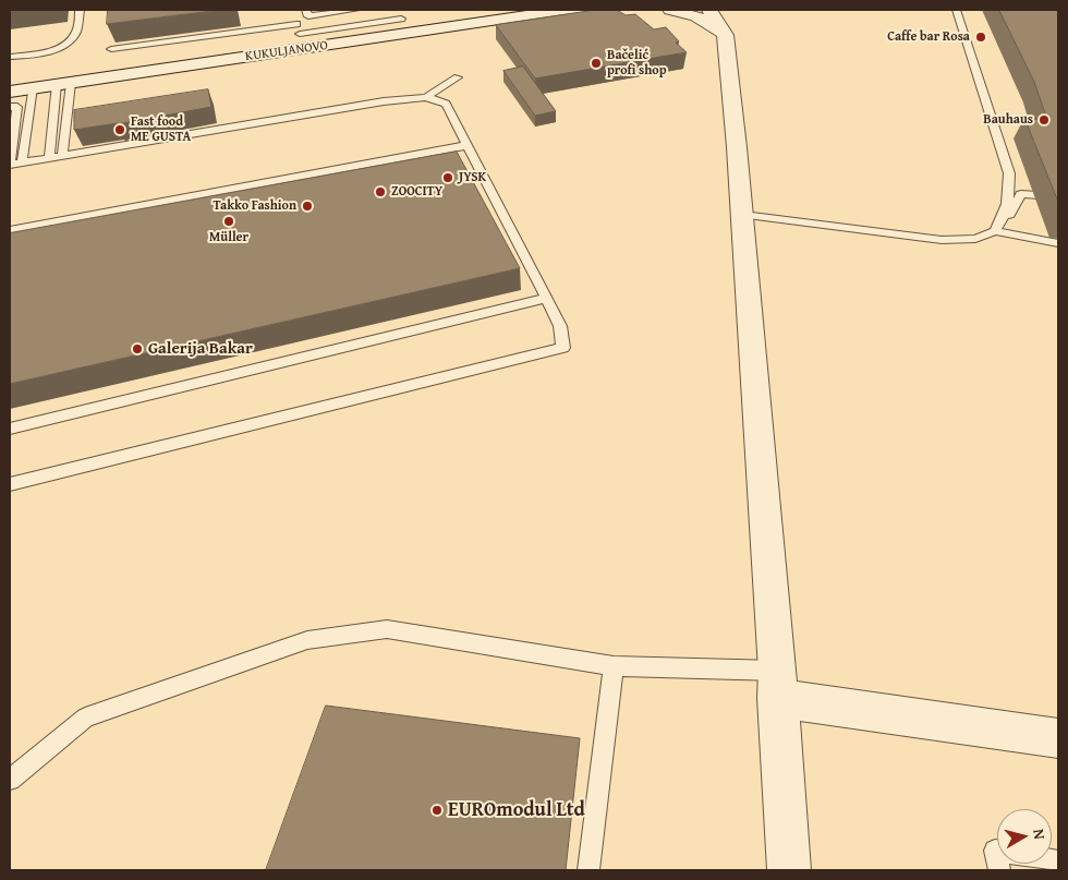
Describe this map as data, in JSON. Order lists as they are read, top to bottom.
{
  "streets": {
    "street": ["KUKULJANOVO"]
  },
  "places": [
    "Caffe bar Rosa",
    "Bačelić profi shop",
    "Bauhaus",
    "Fast food ME GUSTA",
    "JYSK",
    "ZOOCITY",
    "Takko Fashion",
    "Müller",
    "Galerija Bakar",
    "EUROmodul Ltd"
  ],
  "north": "right"
}
